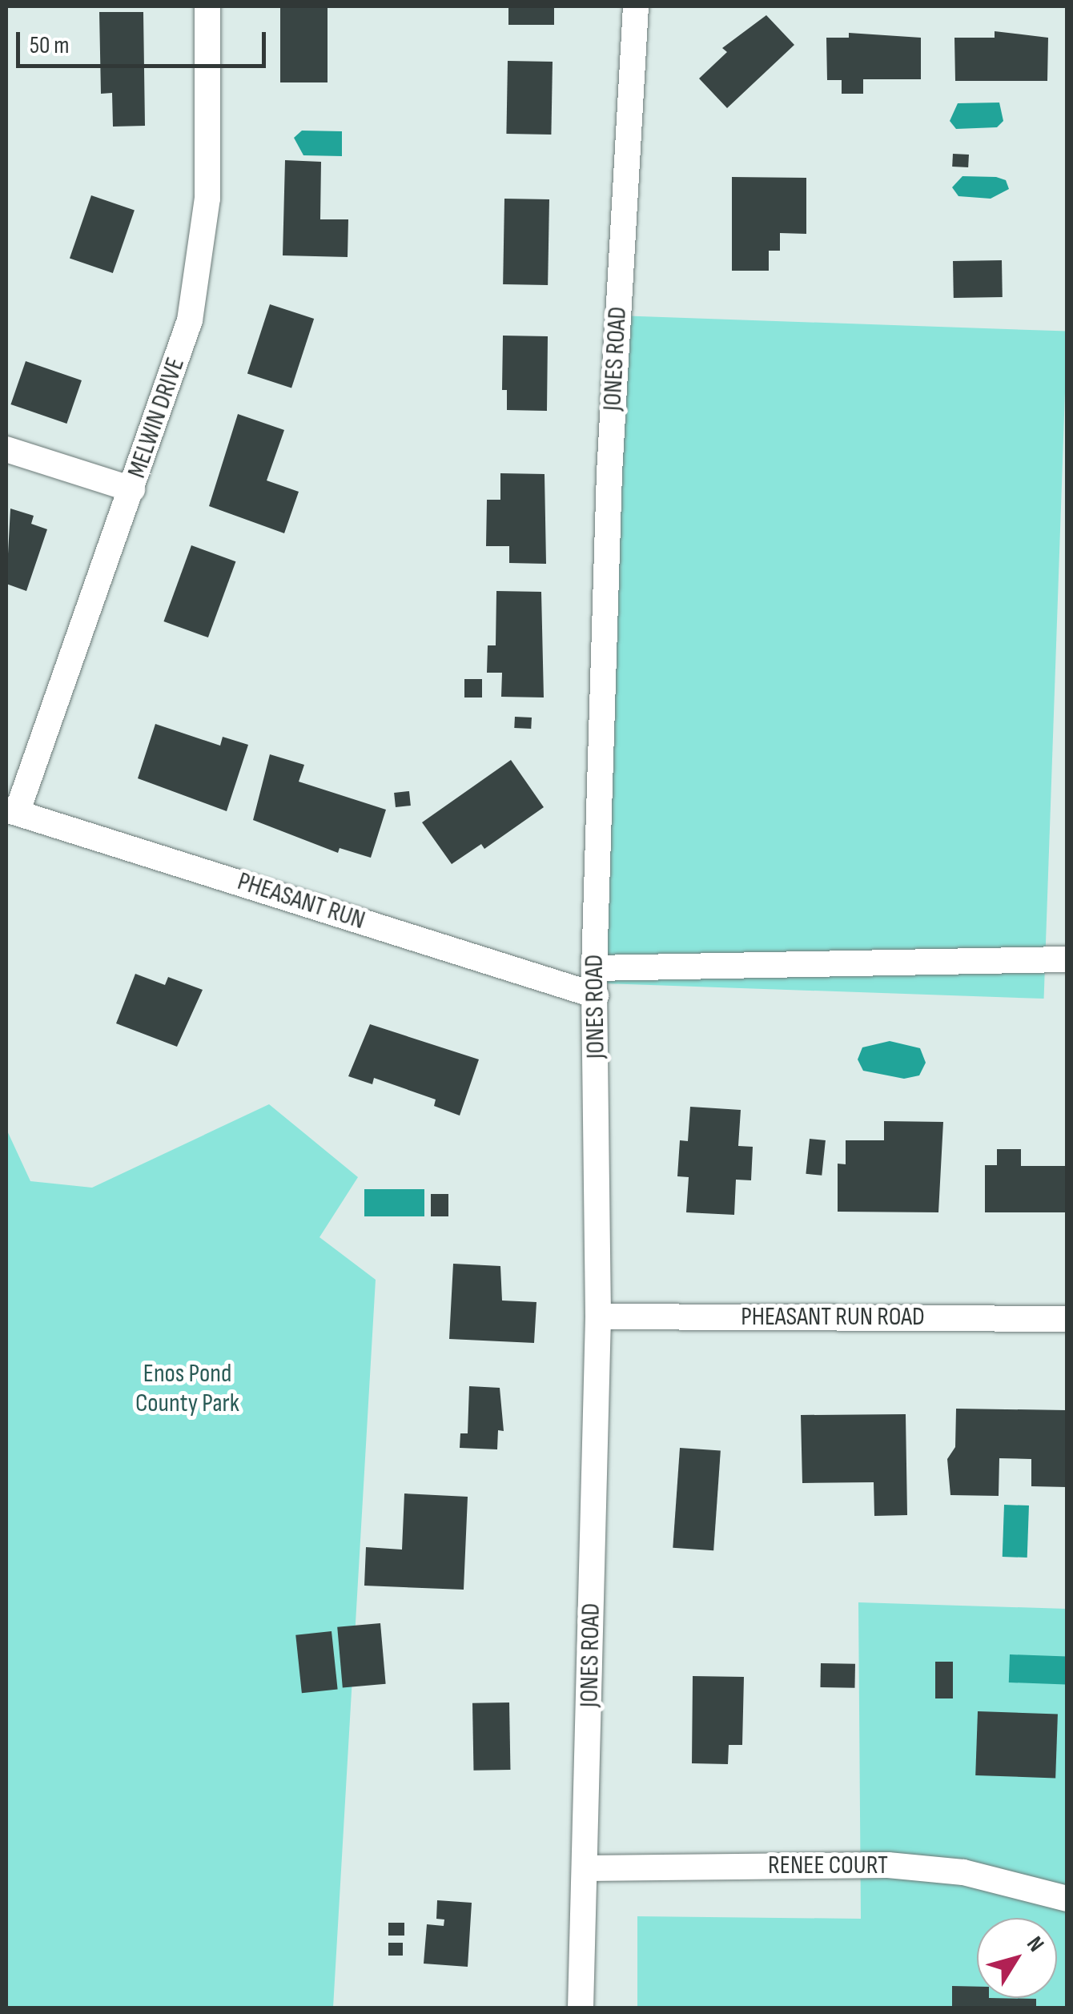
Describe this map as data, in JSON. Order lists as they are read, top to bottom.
{
  "streets": {
    "street": [
      "JONES ROAD",
      "MELWIN DRIVE",
      "PHEASANT RUN",
      "PHEASANT RUN ROAD",
      "RENEE COURT"
    ]
  },
  "crossings": [
    ["JONES ROAD", "PHEASANT RUN"],
    ["JONES ROAD", "PHEASANT RUN ROAD"],
    ["JONES ROAD", "RENEE COURT"],
    ["MELWIN DRIVE", "PHEASANT RUN"]
  ],
  "parks": ["Enos Pond County Park"],
  "scale_bar": "50 m",
  "north": "top right"
}
